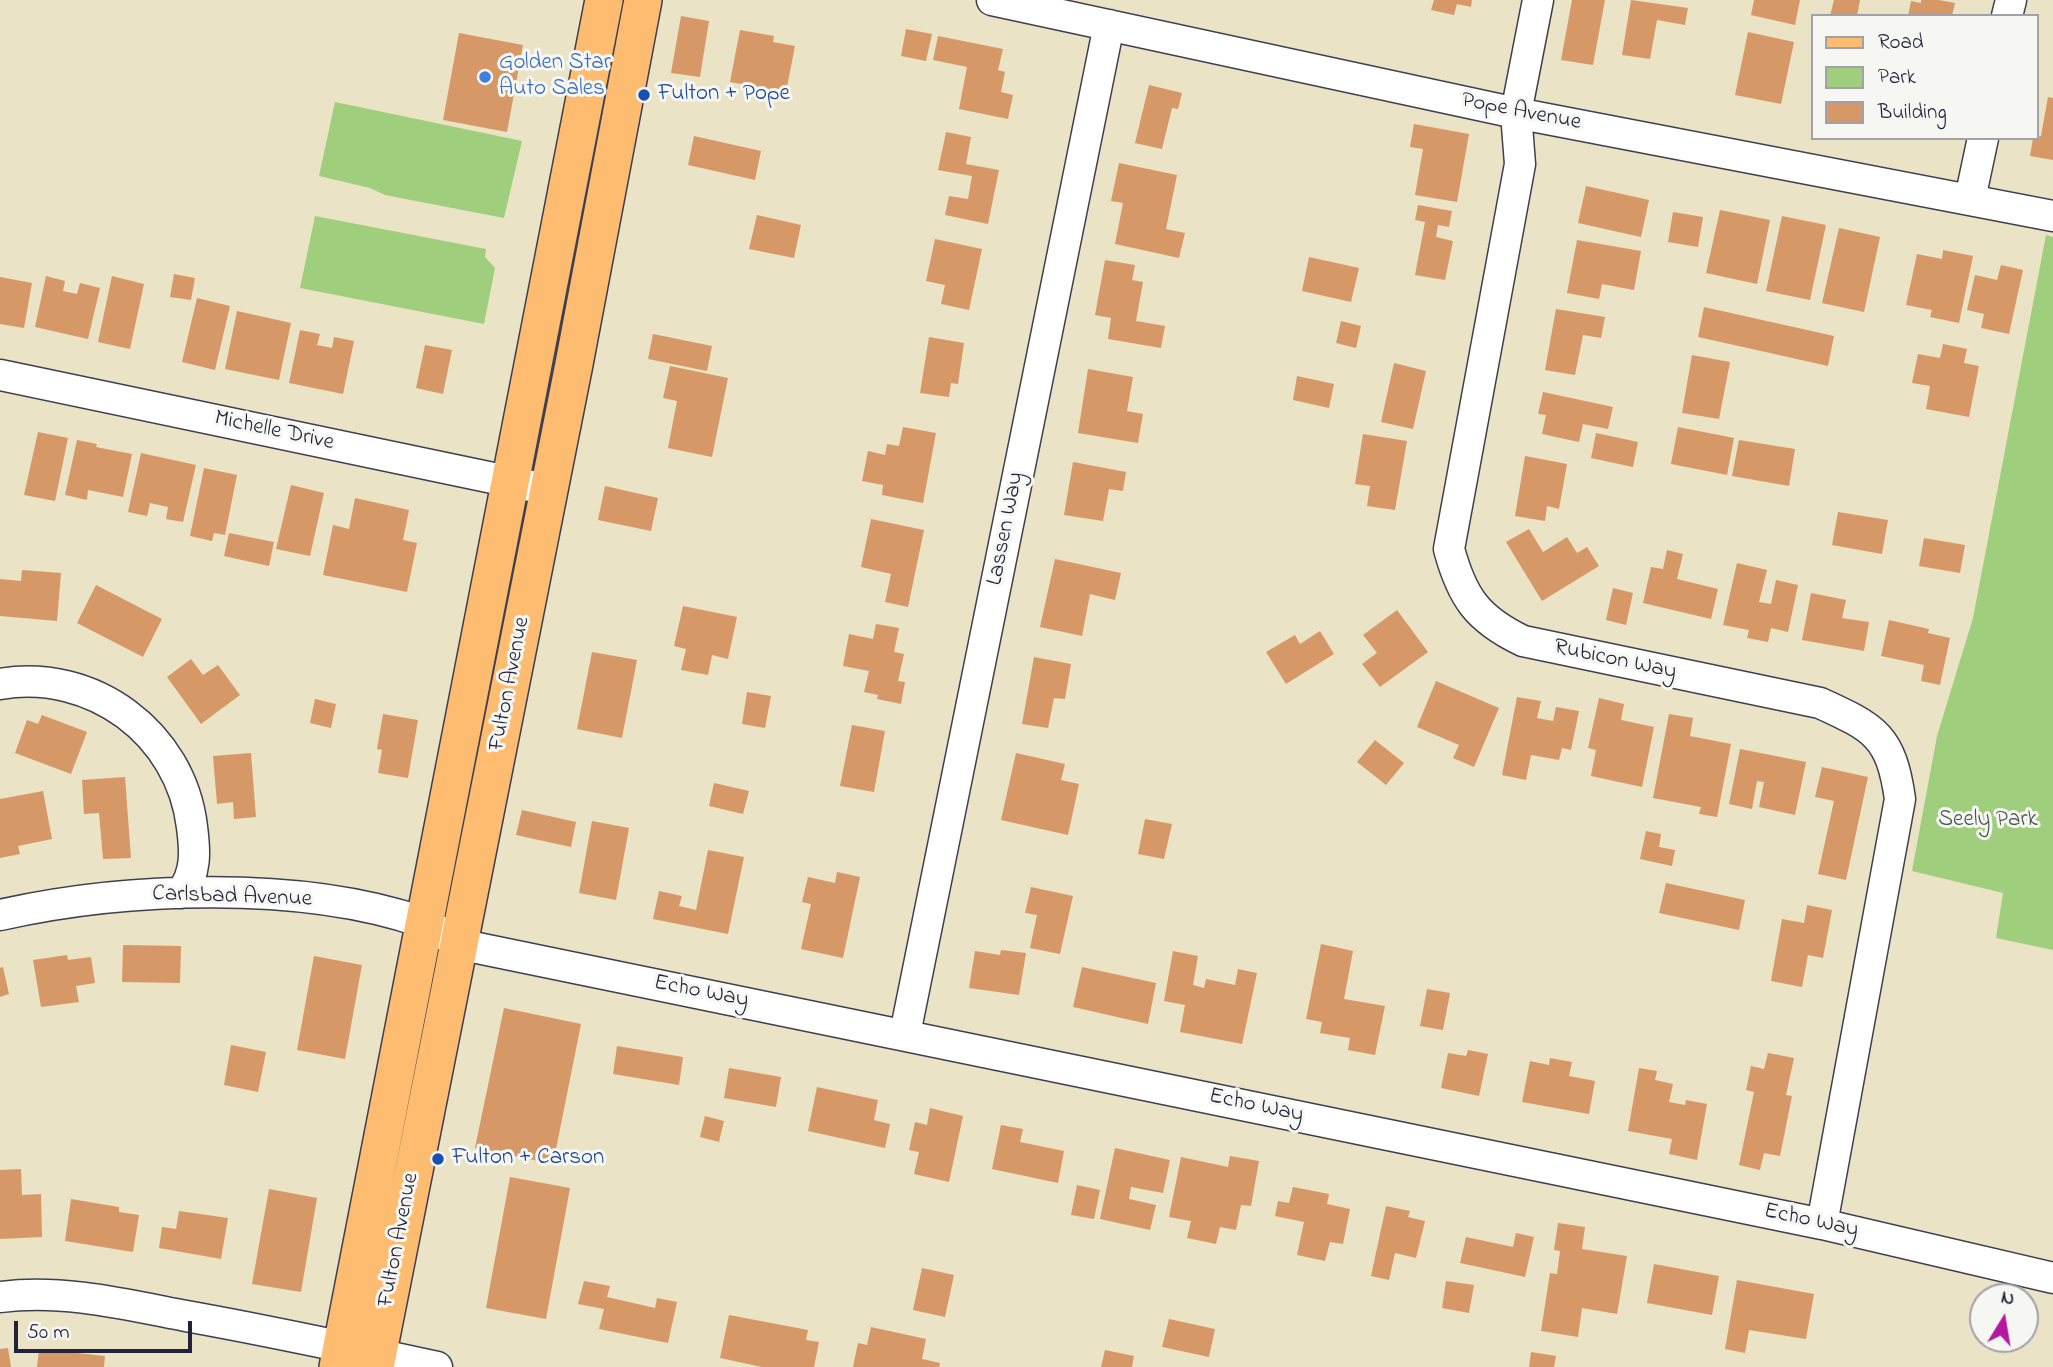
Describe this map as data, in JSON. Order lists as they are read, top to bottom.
{
  "streets": {
    "main road": ["Fulton Avenue"],
    "street": [
      "Pope Avenue",
      "Michelle Drive",
      "Lassen Way",
      "Rubicon Way",
      "Carlsbad Avenue",
      "Echo Way"
    ]
  },
  "crossings": [
    ["Pope Avenue", "Lassen Way"],
    ["Pope Avenue", "Rubicon Way"],
    ["Michelle Drive", "Fulton Avenue"],
    ["Lassen Way", "Echo Way"],
    ["Rubicon Way", "Echo Way"],
    ["Fulton Avenue", "Carlsbad Avenue"],
    ["Fulton Avenue", "Echo Way"],
    ["Carlsbad Avenue", "Echo Way"]
  ],
  "parks": ["Seely Park"],
  "places": ["Golden Star Auto Sales", "Fulton + Pope", "Fulton + Carson"],
  "legend": ["Road", "Park", "Building"],
  "scale_bar": "50 m",
  "north": "top"
}
